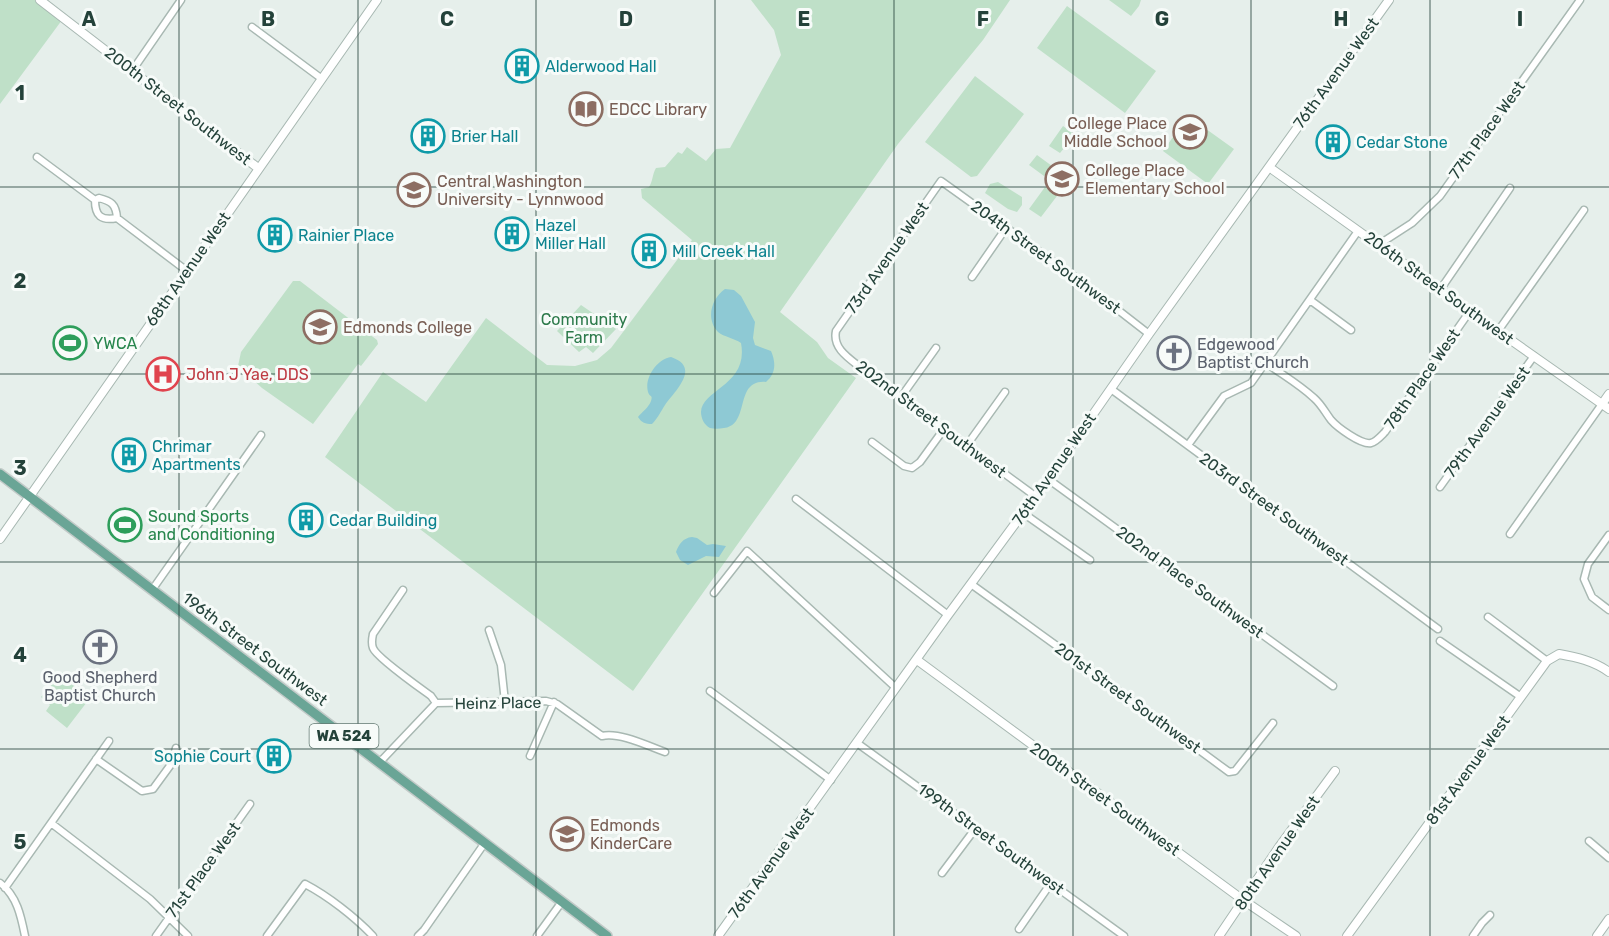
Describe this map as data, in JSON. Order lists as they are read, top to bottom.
{
  "streets": {
    "main road": ["196th Street Southwest", "WA 524"],
    "street": [
      "76th Avenue West",
      "200th Street Southwest",
      "77th Place West",
      "204th Street Southwest",
      "73rd Avenue West",
      "68th Avenue West",
      "206th Street Southwest",
      "78th Place West",
      "202nd Street Southwest",
      "79th Avenue West",
      "203rd Street Southwest",
      "202nd Place Southwest",
      "201st Street Southwest",
      "Heinz Place",
      "81st Avenue West",
      "199th Street Southwest",
      "80th Avenue West",
      "71st Place West"
    ]
  },
  "crossings": [
    ["76th Avenue West", "200th Street Southwest"],
    ["76th Avenue West", "204th Street Southwest"],
    ["76th Avenue West", "206th Street Southwest"],
    ["76th Avenue West", "202nd Street Southwest"],
    ["76th Avenue West", "203rd Street Southwest"],
    ["76th Avenue West", "202nd Place Southwest"],
    ["76th Avenue West", "201st Street Southwest"],
    ["76th Avenue West", "199th Street Southwest"],
    ["200th Street Southwest", "68th Avenue West"],
    ["200th Street Southwest", "80th Avenue West"],
    ["77th Place West", "206th Street Southwest"],
    ["204th Street Southwest", "73rd Avenue West"],
    ["73rd Avenue West", "202nd Street Southwest"],
    ["68th Avenue West", "196th Street Southwest"],
    ["206th Street Southwest", "78th Place West"],
    ["206th Street Southwest", "79th Avenue West"],
    ["196th Street Southwest", "Heinz Place"]
  ],
  "parks": ["Community Farm"],
  "places": {
    "building": [
      "Alderwood Hall",
      "Brier Hall",
      "Cedar Stone",
      "Hazel Miller Hall",
      "Rainier Place",
      "Mill Creek Hall",
      "Chrimar Apartments",
      "Cedar Building",
      "Sophie Court"
    ],
    "library": ["EDCC Library"],
    "school or university": [
      "College Place Middle School",
      "College Place Elementary School",
      "Central Washington University - Lynnwood",
      "Edmonds College",
      "Edmonds KinderCare"
    ],
    "sports": ["YWCA", "Sound Sports and Conditioning"],
    "church": ["Edgewood Baptist Church", "Good Shepherd Baptist Church"],
    "hospital": ["John J Yae, DDS"]
  },
  "grid": {
    "columns": [
      "A",
      "B",
      "C",
      "D",
      "E",
      "F",
      "G",
      "H",
      "I"
    ],
    "rows": [
      "1",
      "2",
      "3",
      "4",
      "5"
    ]
  }
}
